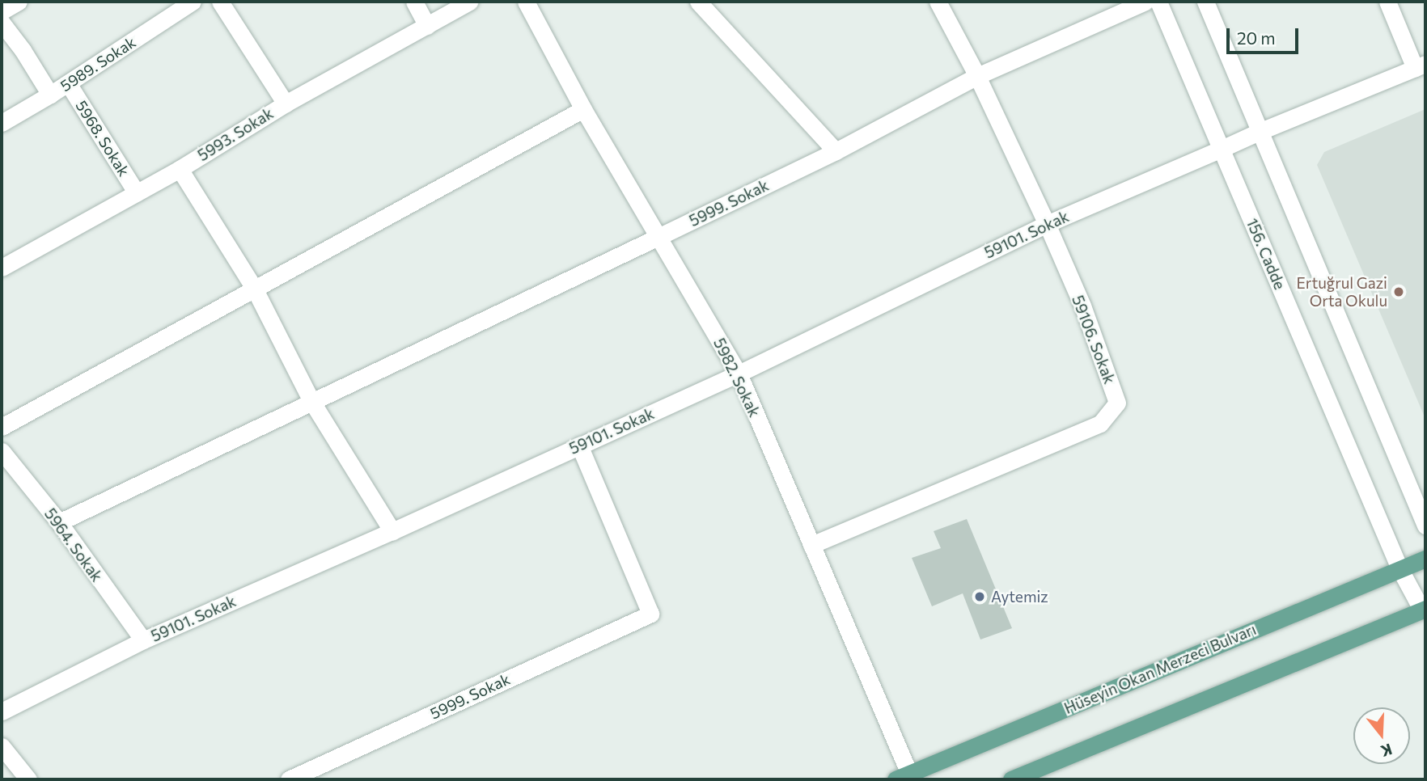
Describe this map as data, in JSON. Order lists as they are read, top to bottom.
{
  "streets": {
    "main road": ["Hüseyin Okan Merzeci Bulvarı"],
    "street": [
      "5989. Sokak",
      "5993. Sokak",
      "5968. Sokak",
      "5999. Sokak",
      "59101. Sokak",
      "156. Cadde",
      "59106. Sokak",
      "5982. Sokak",
      "5964. Sokak"
    ]
  },
  "crossings": [
    ["5989. Sokak", "5968. Sokak"],
    ["5993. Sokak", "5968. Sokak"],
    ["5999. Sokak", "59101. Sokak"],
    ["5999. Sokak", "59106. Sokak"],
    ["5999. Sokak", "5982. Sokak"],
    ["5999. Sokak", "5964. Sokak"],
    ["59101. Sokak", "156. Cadde"],
    ["59101. Sokak", "59106. Sokak"],
    ["59101. Sokak", "5982. Sokak"],
    ["59101. Sokak", "5964. Sokak"],
    ["156. Cadde", "Hüseyin Okan Merzeci Bulvarı"],
    ["59106. Sokak", "5982. Sokak"],
    ["5982. Sokak", "Hüseyin Okan Merzeci Bulvarı"]
  ],
  "places": ["Ertuğrul Gazi Orta Okulu", "Aytemiz"],
  "scale_bar": "20 m",
  "north": "bottom"
}
